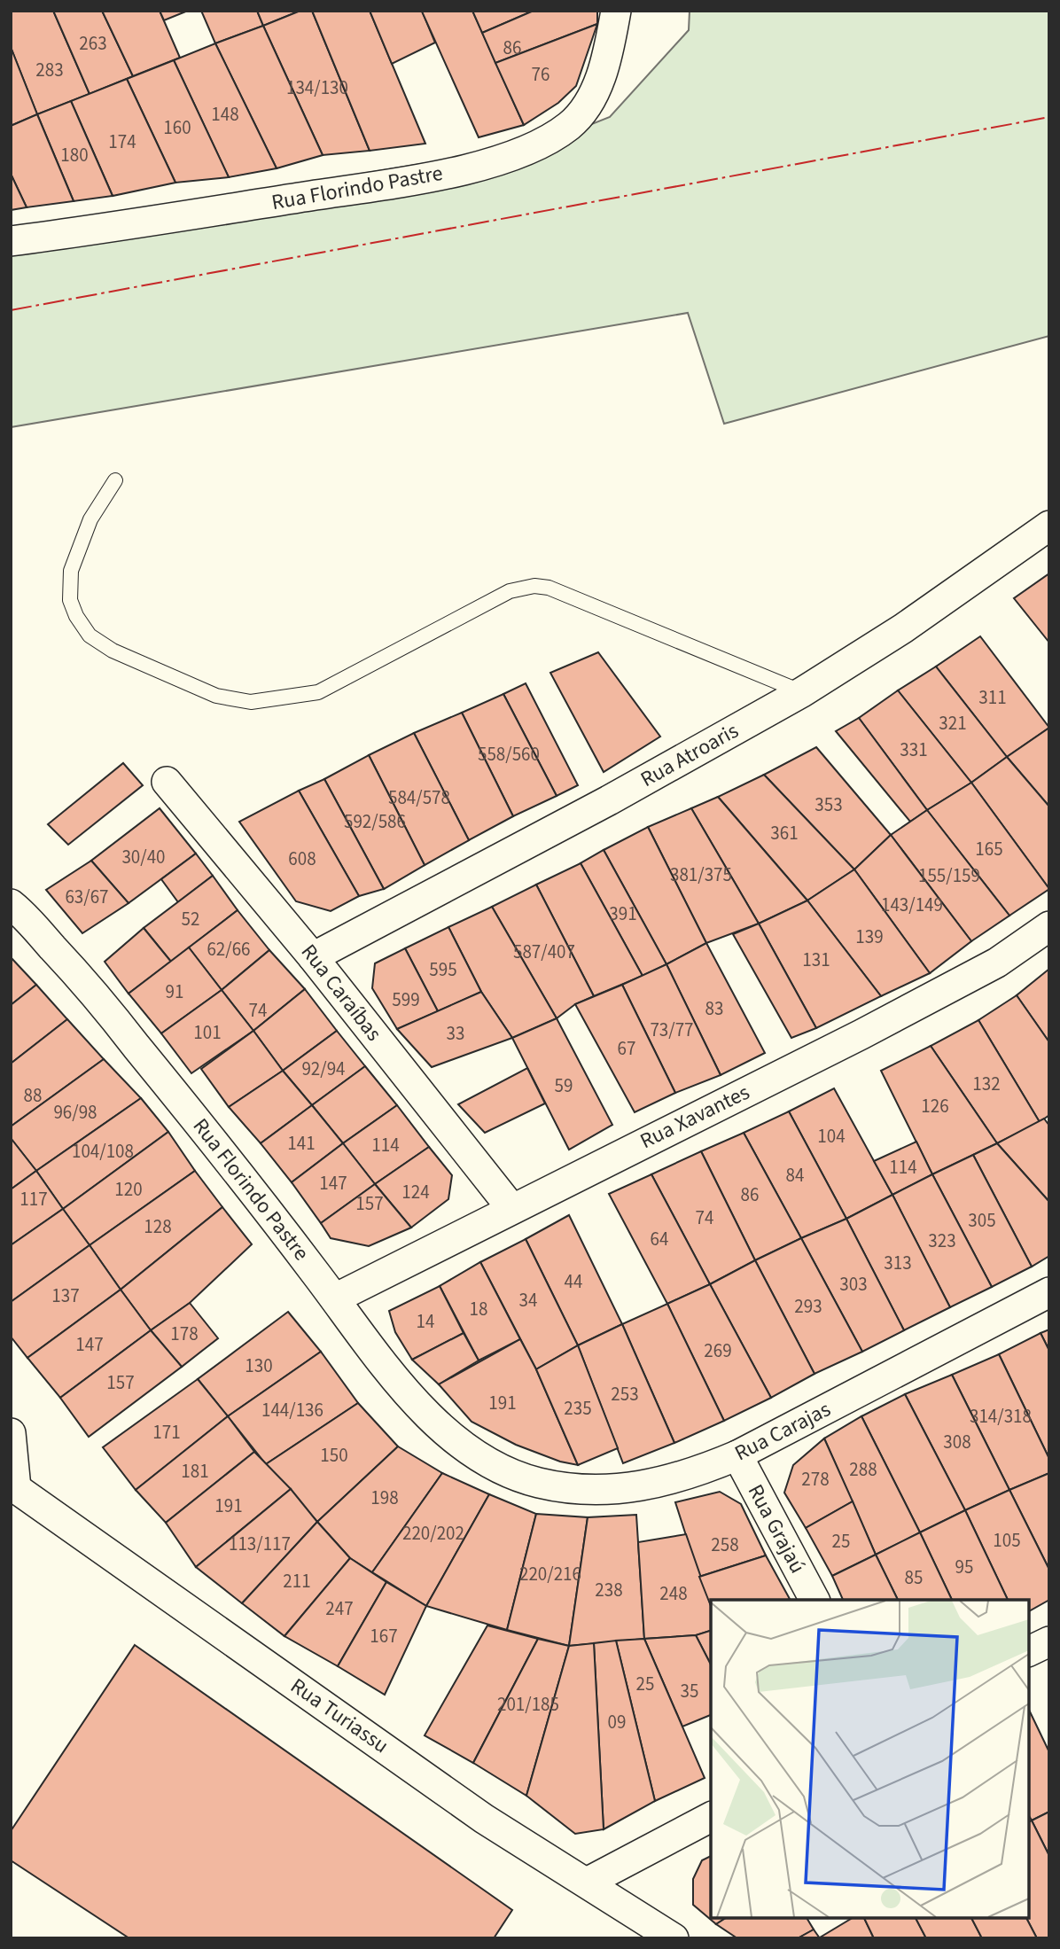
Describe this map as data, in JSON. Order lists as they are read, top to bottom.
{
  "streets": {
    "street": [
      "Rua Florindo Pastre",
      "Rua Atroaris",
      "Rua Caraíbas",
      "Rua Xavantes",
      "Rua Carajas",
      "Rua Grajaú",
      "Rua Turiassu"
    ]
  },
  "crossings": [
    ["Rua Florindo Pastre", "Rua Xavantes"],
    ["Rua Florindo Pastre", "Rua Carajas"],
    ["Rua Atroaris", "Rua Caraíbas"],
    ["Rua Caraíbas", "Rua Xavantes"],
    ["Rua Carajas", "Rua Grajaú"]
  ],
  "house_numbers": [
    "263",
    "86",
    "283",
    "76",
    "134/130",
    "148",
    "160",
    "174",
    "180",
    "311",
    "321",
    "331",
    "558/560",
    "584/578",
    "353",
    "592/586",
    "361",
    "165",
    "30/40",
    "608",
    "381/375",
    "155/159",
    "63/67",
    "143/149",
    "391",
    "52",
    "139",
    "62/66",
    "587/407",
    "131",
    "595",
    "91",
    "599",
    "83",
    "74",
    "73/77",
    "101",
    "33",
    "67",
    "92/94",
    "132",
    "59",
    "88",
    "126",
    "96/98",
    "104",
    "141",
    "114",
    "104/108",
    "114",
    "84",
    "147",
    "120",
    "124",
    "86",
    "117",
    "157",
    "74",
    "305",
    "128",
    "64",
    "323",
    "313",
    "44",
    "303",
    "137",
    "34",
    "293",
    "18",
    "14",
    "178",
    "147",
    "269",
    "130",
    "157",
    "253",
    "191",
    "235",
    "144/136",
    "314/318",
    "171",
    "308",
    "150",
    "288",
    "181",
    "278",
    "198",
    "191",
    "220/202",
    "105",
    "25",
    "113/117",
    "258",
    "95",
    "220/216",
    "85",
    "211",
    "238",
    "248",
    "247",
    "167",
    "25",
    "35",
    "201/185",
    "09"
  ]
}
